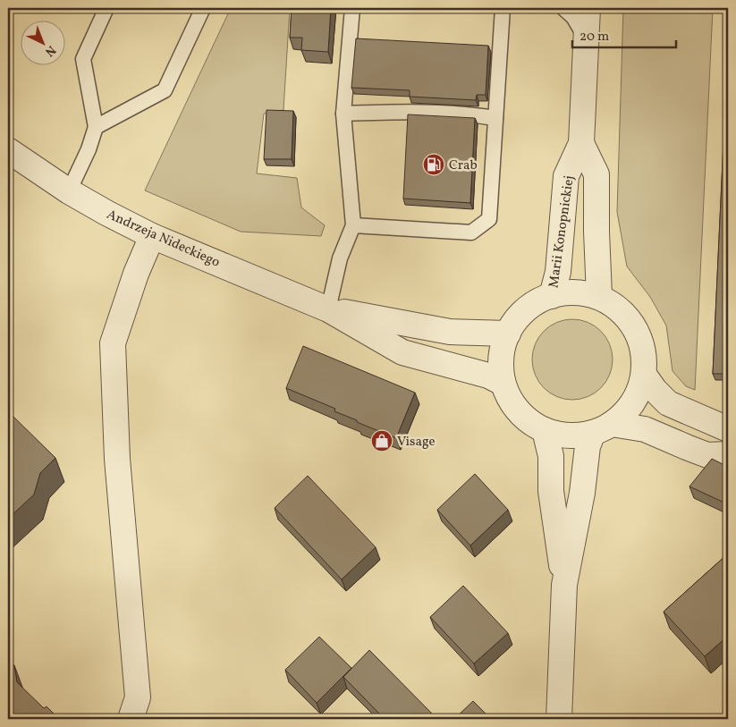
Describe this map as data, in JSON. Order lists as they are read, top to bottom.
{
  "streets": {
    "street": ["Marii Konopnickiej", "Andrzeja Nideckiego"]
  },
  "crossings": [
    ["Marii Konopnickiej", "Andrzeja Nideckiego"]
  ],
  "places": {
    "fuel station": ["Crab"],
    "shop": ["Visage"]
  },
  "scale_bar": "20 m",
  "north": "bottom right"
}
